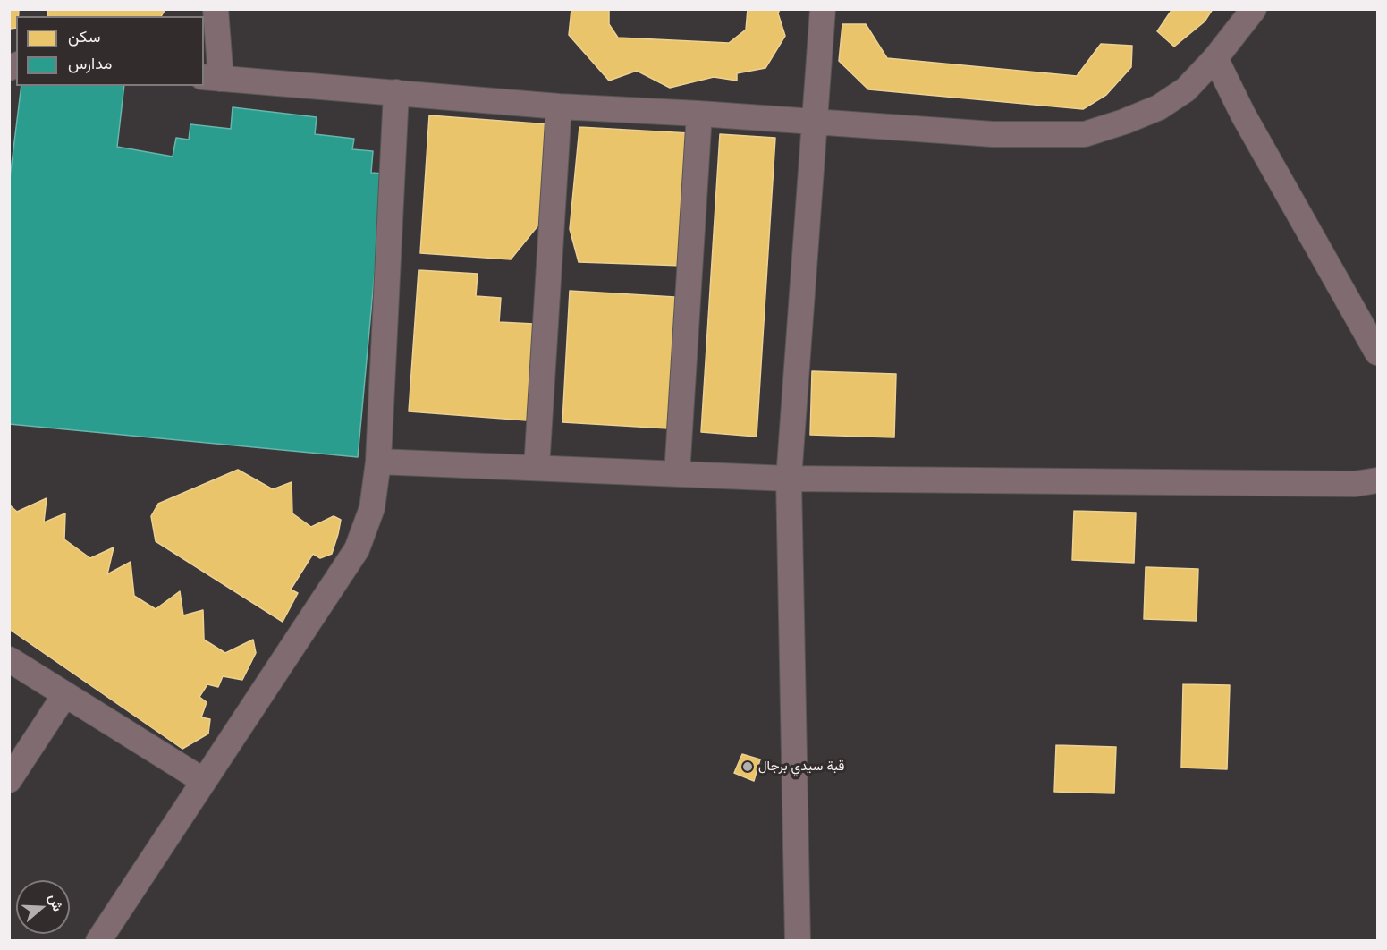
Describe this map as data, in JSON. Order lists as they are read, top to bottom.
{
  "places": ["قبة سيدي برجال"],
  "legend": ["سكن", "مدارس"],
  "north": "right"
}
